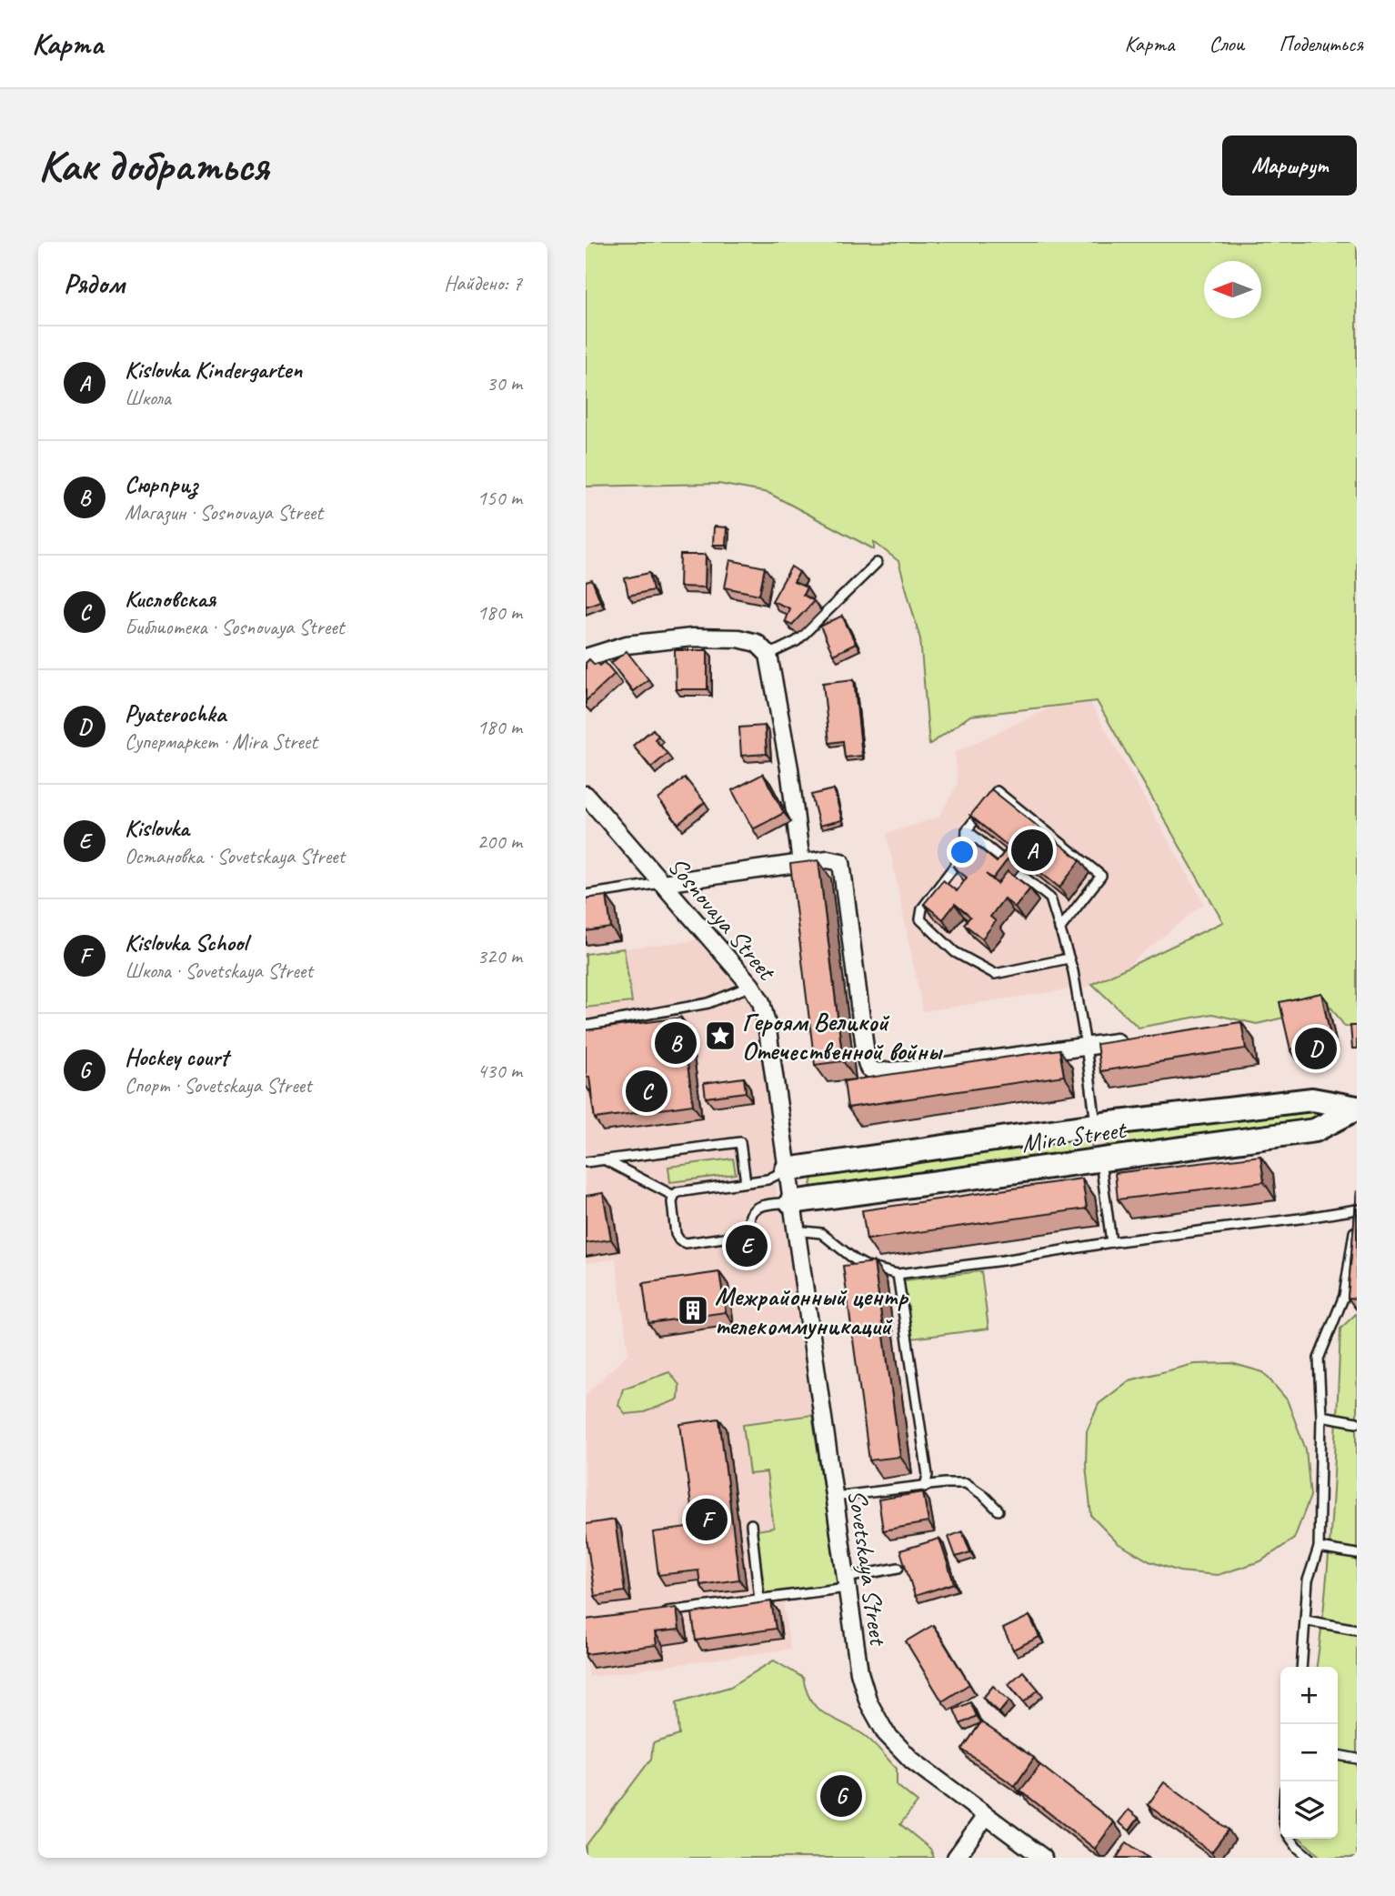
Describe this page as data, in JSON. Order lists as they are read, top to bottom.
{
  "streets": {
    "street": ["Sosnovaya Street", "Mira Street", "Sovetskaya Street"]
  },
  "crossings": [
    ["Sosnovaya Street", "Mira Street"],
    ["Sosnovaya Street", "Sovetskaya Street"],
    ["Mira Street", "Sovetskaya Street"]
  ],
  "places": {
    "place": ["Героям Великой Отечественной войны"],
    "building": ["Межрайонный центр телекоммуникаций"]
  },
  "north": "left",
  "page": {
    "header": "Карта",
    "nav": ["Карта", "Слои", "Поделиться"],
    "buttons": "Маршрут",
    "title": "Как добраться",
    "heading": ["Рядом", "Найдено: 7"],
    "list": [
      {
        "mark": "A",
        "name": "Kislovka Kindergarten",
        "note": "Школа",
        "value": "30 m"
      },
      {
        "mark": "B",
        "name": "Сюрприз",
        "note": "Магазин · Sosnovaya Street",
        "value": "150 m"
      },
      {
        "mark": "C",
        "name": "Кисловская",
        "note": "Библиотека · Sosnovaya Street",
        "value": "180 m"
      },
      {
        "mark": "D",
        "name": "Pyaterochka",
        "note": "Супермаркет · Mira Street",
        "value": "180 m"
      },
      {
        "mark": "E",
        "name": "Kislovka",
        "note": "Остановка · Sovetskaya Street",
        "value": "200 m"
      },
      {
        "mark": "F",
        "name": "Kislovka School",
        "note": "Школа · Sovetskaya Street",
        "value": "320 m"
      },
      {
        "mark": "G",
        "name": "Hockey court",
        "note": "Спорт · Sovetskaya Street",
        "value": "430 m"
      }
    ],
    "pins": [
      "A",
      "B",
      "D",
      "C",
      "E",
      "F",
      "G"
    ],
    "map_buttons": ["+", "−"]
  }
}
